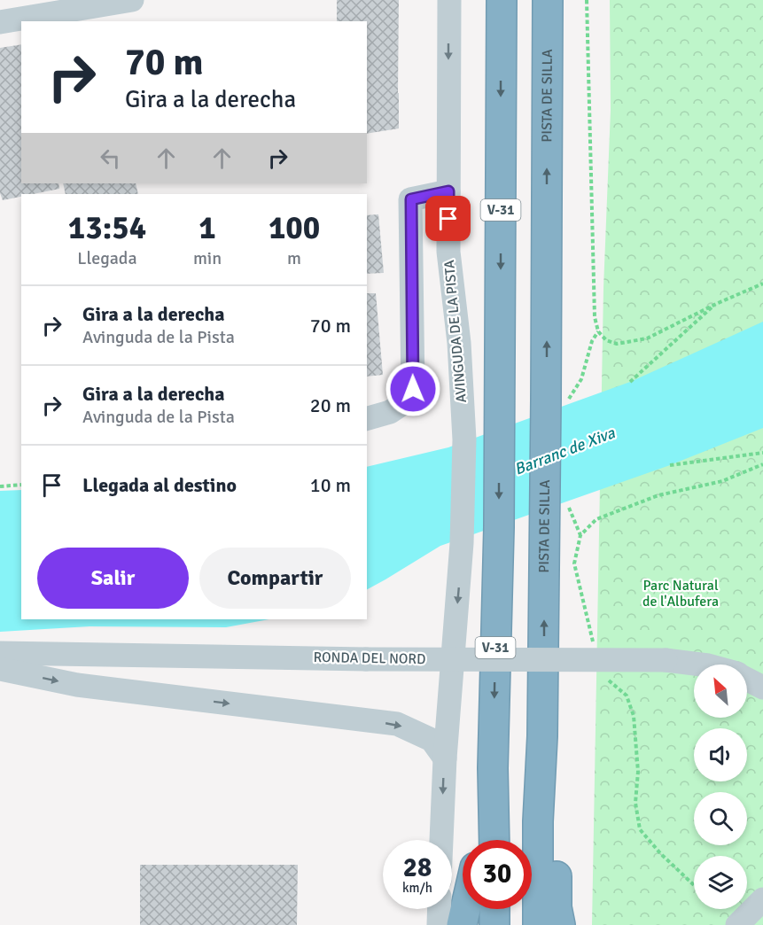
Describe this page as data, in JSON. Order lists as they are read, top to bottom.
{
  "streets": {
    "highway": ["PISTA DE SILLA", "V-31"],
    "street": ["AVINGUDA DE LA PISTA", "RONDA DEL NORD"]
  },
  "one_way": ["AVINGUDA DE LA PISTA"],
  "water": ["Barranc de Xiva"],
  "parks": ["Parc Natural de l'Albufera"],
  "north": "top left",
  "page": {
    "turn": ["70 m", "Gira a la derecha"],
    "eta": [
      "13:54",
      "Llegada",
      "1",
      "min",
      "100",
      "m"
    ],
    "list": [
      {
        "name": "Gira a la derecha",
        "note": "Avinguda de la Pista",
        "value": "70 m"
      },
      {
        "name": "Gira a la derecha",
        "note": "Avinguda de la Pista",
        "value": "20 m"
      },
      {
        "name": "Llegada al destino",
        "value": "10 m"
      }
    ],
    "buttons": ["Salir", "Compartir"],
    "speed": "28 km/h",
    "limit": "30"
  }
}
